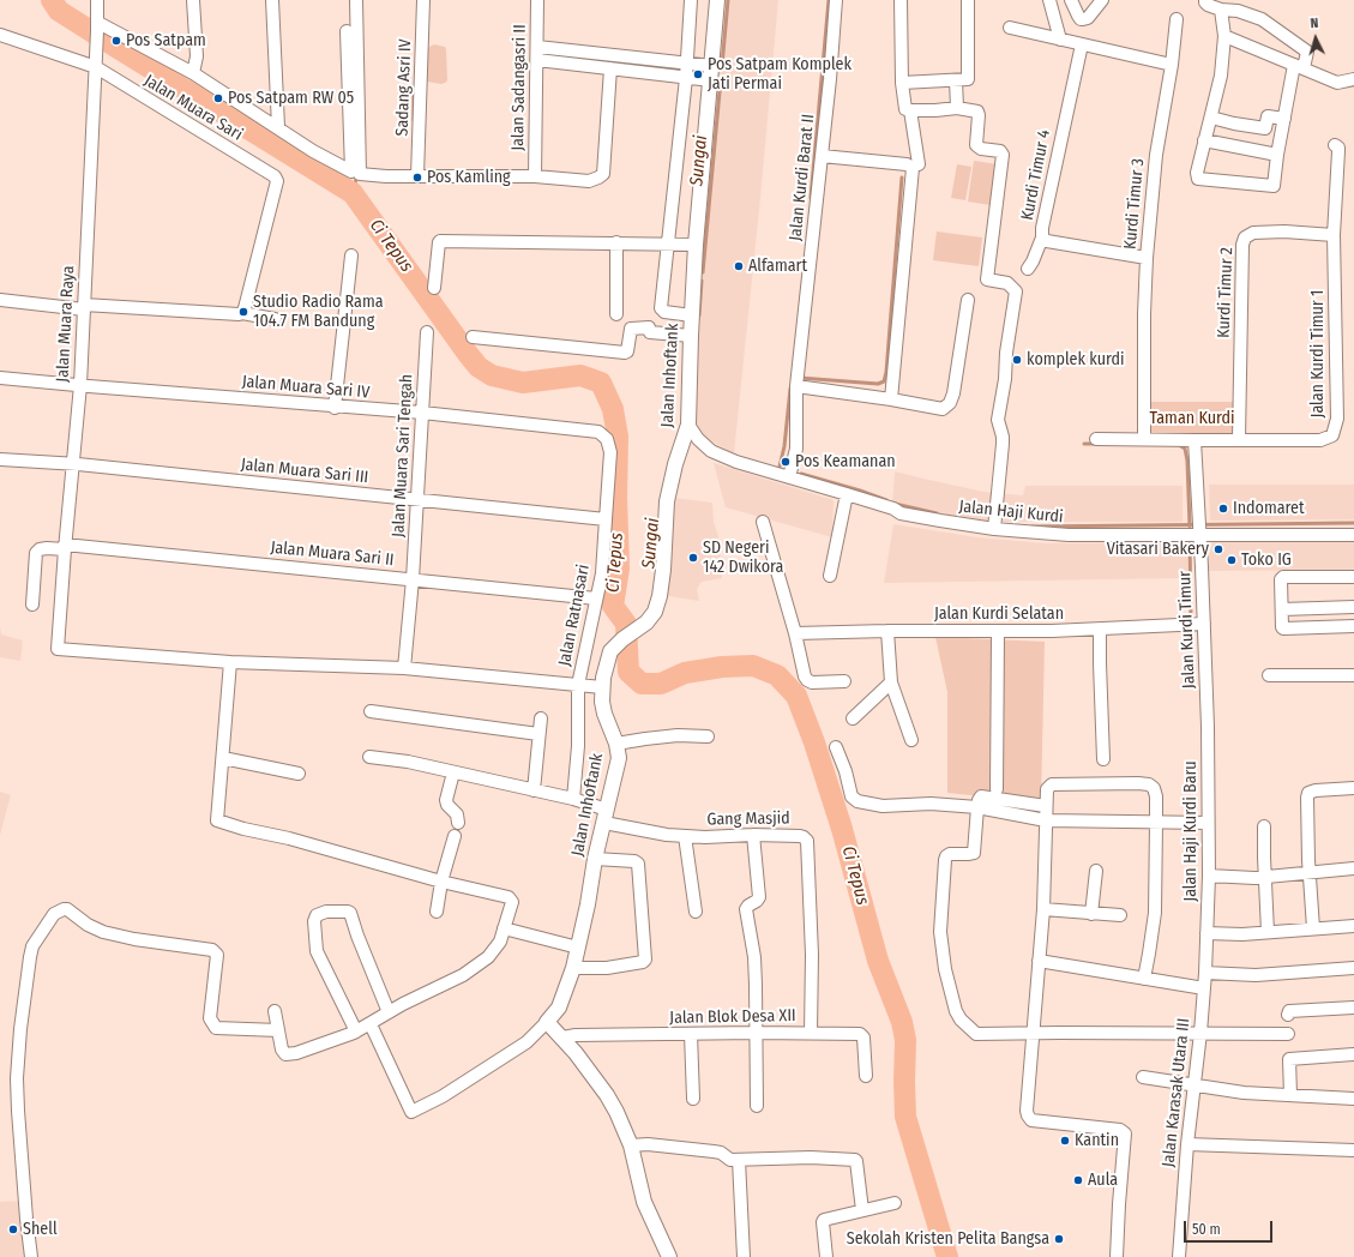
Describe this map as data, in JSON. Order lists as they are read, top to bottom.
{
  "streets": {
    "main road": ["Jalan Inhoftank"],
    "street": [
      "Sadang Asri IV",
      "Jalan Sadangasri II",
      "Jalan Muara Sari",
      "Kurdi Timur 4",
      "Jalan Kurdi Barat II",
      "Kurdi Timur 3",
      "Kurdi Timur 2",
      "Jalan Muara Raya",
      "Jalan Kurdi Timur 1",
      "Jalan Muara Sari IV",
      "Jalan Muara Sari Tengah",
      "Jalan Muara Sari III",
      "Jalan Haji Kurdi",
      "Jalan Muara Sari II",
      "Jalan Kurdi Selatan",
      "Jalan Ratnasari",
      "Jalan Kurdi Timur",
      "Gang Masjid",
      "Jalan Haji Kurdi Baru",
      "Jalan Blok Desa XII",
      "Jalan Karasak Utara III"
    ]
  },
  "crossings": [
    ["Jalan Muara Sari", "Jalan Muara Raya"],
    ["Kurdi Timur 4", "Kurdi Timur 3"],
    ["Jalan Kurdi Barat II", "Jalan Haji Kurdi"],
    ["Kurdi Timur 3", "Jalan Kurdi Timur 1"],
    ["Kurdi Timur 2", "Jalan Kurdi Timur 1"],
    ["Jalan Muara Raya", "Jalan Muara Sari IV"],
    ["Jalan Muara Raya", "Jalan Muara Sari III"],
    ["Jalan Muara Raya", "Jalan Muara Sari II"],
    ["Jalan Kurdi Timur 1", "Jalan Kurdi Timur"],
    ["Jalan Inhoftank", "Jalan Haji Kurdi"],
    ["Jalan Inhoftank", "Jalan Ratnasari"],
    ["Jalan Inhoftank", "Gang Masjid"],
    ["Jalan Muara Sari IV", "Jalan Muara Sari Tengah"],
    ["Jalan Muara Sari IV", "Jalan Ratnasari"],
    ["Jalan Muara Sari Tengah", "Jalan Muara Sari III"],
    ["Jalan Muara Sari Tengah", "Jalan Muara Sari II"],
    ["Jalan Muara Sari III", "Jalan Ratnasari"],
    ["Jalan Haji Kurdi", "Jalan Kurdi Timur"],
    ["Jalan Muara Sari II", "Jalan Ratnasari"],
    ["Jalan Kurdi Selatan", "Jalan Kurdi Timur"],
    ["Jalan Ratnasari", "Gang Masjid"],
    ["Jalan Kurdi Timur", "Jalan Haji Kurdi Baru"],
    ["Gang Masjid", "Jalan Blok Desa XII"],
    ["Jalan Haji Kurdi Baru", "Jalan Karasak Utara III"]
  ],
  "water": ["Sungai", "Ci Tepus"],
  "parks": ["Taman Kurdi"],
  "places": [
    "Pos Satpam",
    "Pos Satpam Komplek Jati Permai",
    "Pos Satpam RW 05",
    "Pos Kamling",
    "Alfamart",
    "Studio Radio Rama 104.7 FM Bandung",
    "komplek kurdi",
    "Pos Keamanan",
    "Indomaret",
    "Vitasari Bakery",
    "SD Negeri 142 Dwikora",
    "Toko IG",
    "Kantin",
    "Aula",
    "Shell",
    "Sekolah Kristen Pelita Bangsa"
  ],
  "scale_bar": "50 m",
  "north": "top"
}
